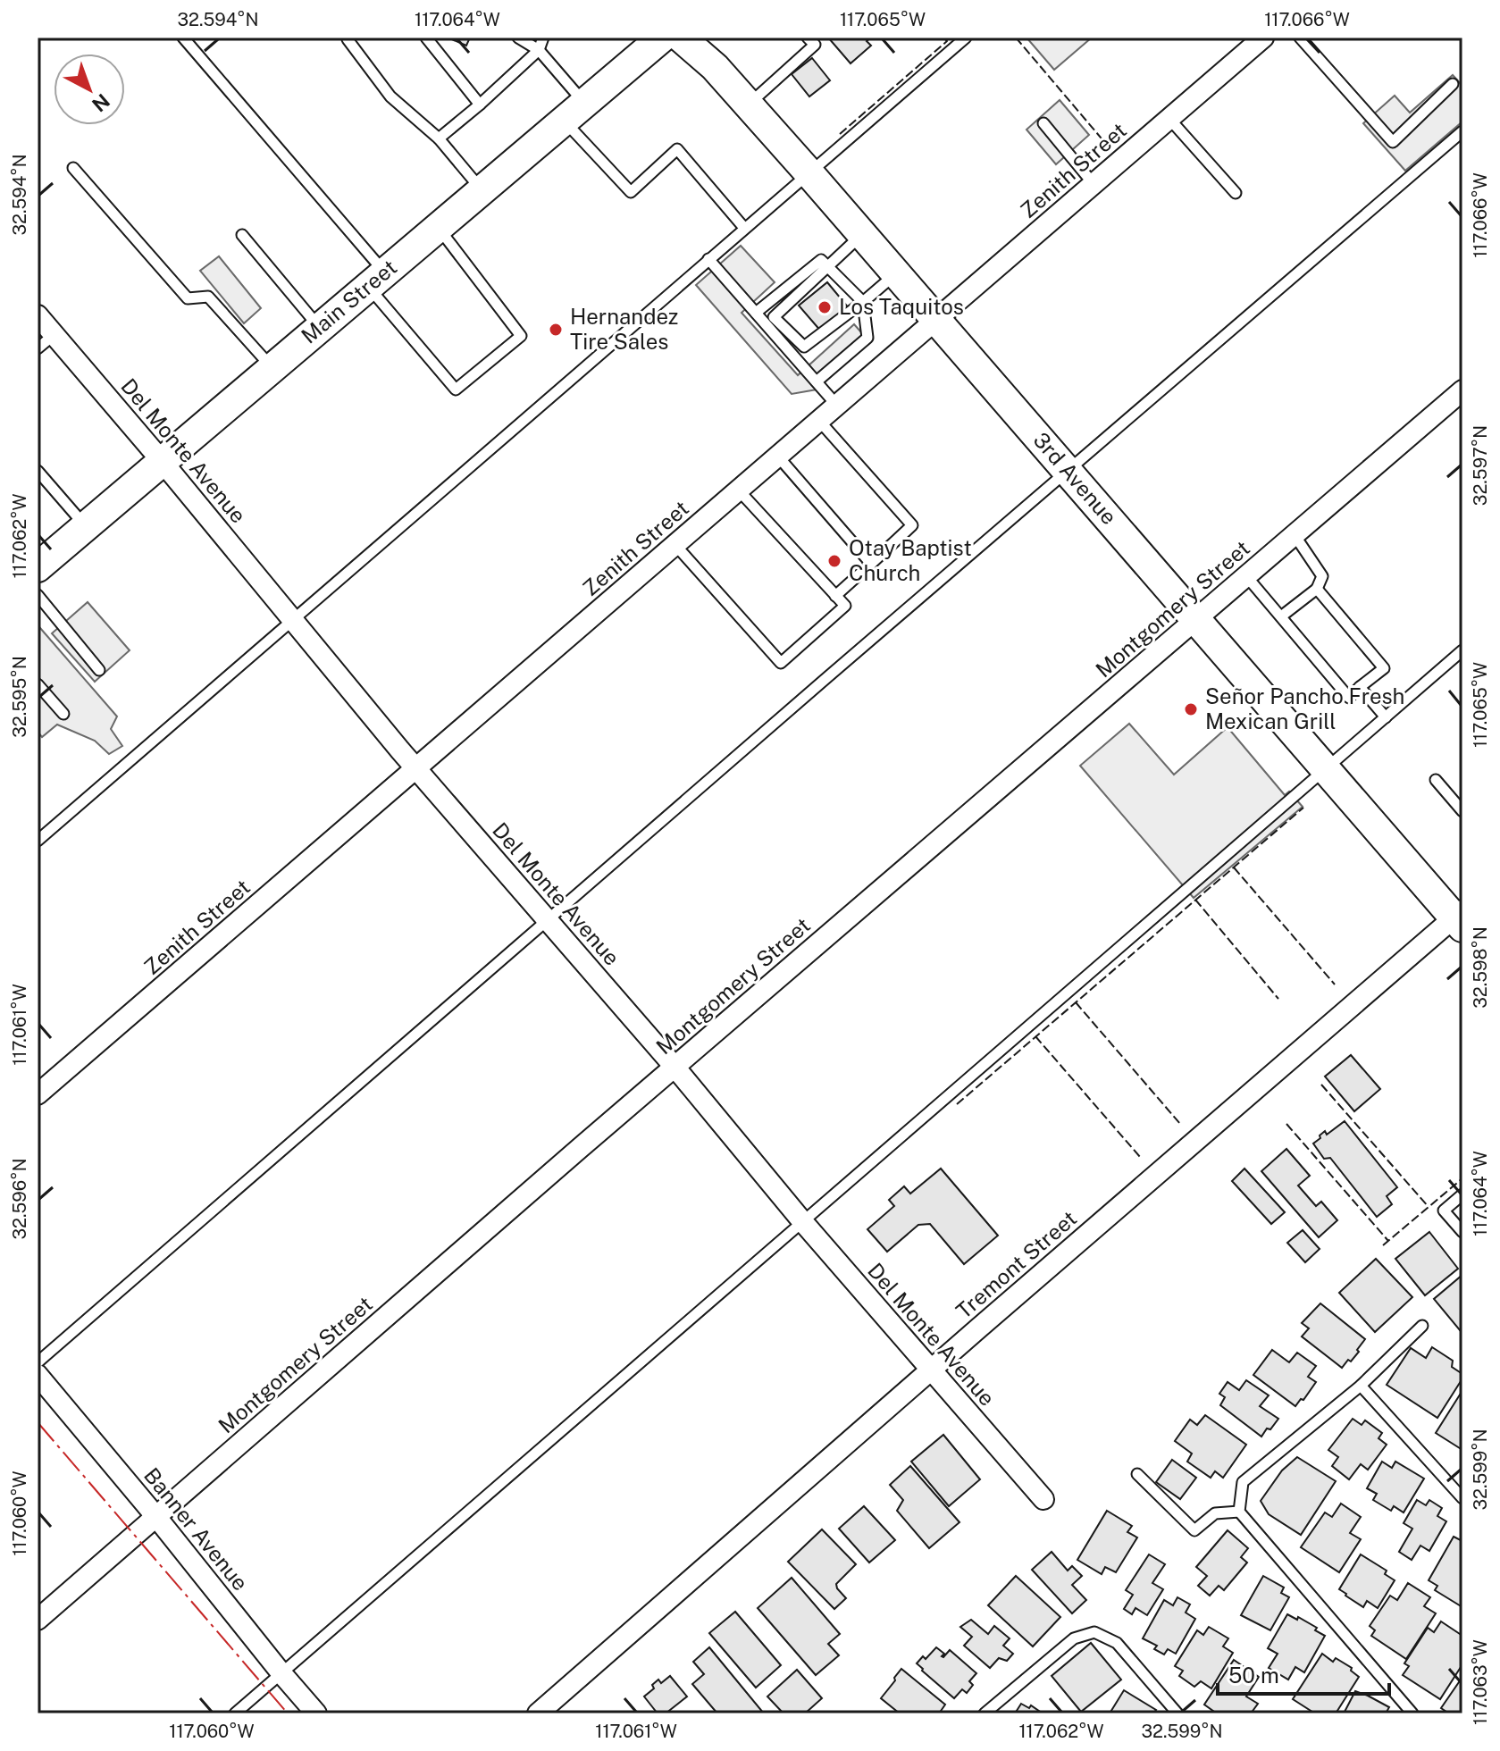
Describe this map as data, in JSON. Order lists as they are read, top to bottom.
{
  "streets": {
    "main road": ["Main Street", "3rd Avenue"],
    "street": [
      "Zenith Street",
      "Del Monte Avenue",
      "Montgomery Street",
      "Tremont Street",
      "Banner Avenue"
    ]
  },
  "crossings": [
    ["Zenith Street", "Del Monte Avenue"],
    ["Zenith Street", "3rd Avenue"],
    ["Main Street", "Del Monte Avenue"],
    ["Del Monte Avenue", "Montgomery Street"],
    ["Del Monte Avenue", "Tremont Street"],
    ["3rd Avenue", "Montgomery Street"],
    ["3rd Avenue", "Tremont Street"],
    ["Montgomery Street", "Banner Avenue"]
  ],
  "places": [
    "Los Taquitos",
    "Hernandez Tire Sales",
    "Otay Baptist Church",
    "Señor Pancho Fresh Mexican Grill"
  ],
  "scale_bar": "50 m",
  "north": "bottom right",
  "coordinates": [
    "32.594°N",
    "117.064°W",
    "117.065°W",
    "117.066°W",
    "32.597°N",
    "117.062°W",
    "32.595°N",
    "32.598°N",
    "117.061°W",
    "32.596°N",
    "32.599°N",
    "117.060°W",
    "117.063°W"
  ]
}
